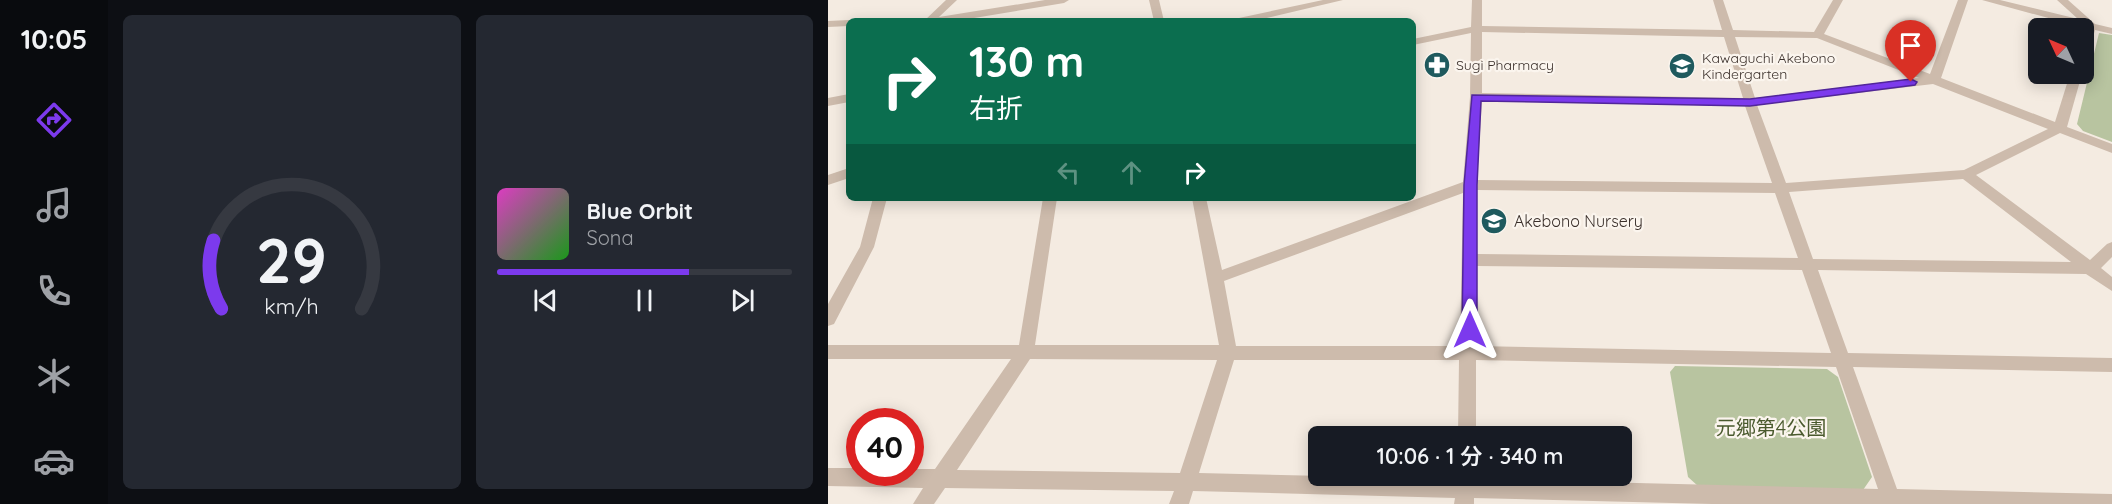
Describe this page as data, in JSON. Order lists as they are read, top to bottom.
{
  "parks": ["元郷第4公園"],
  "places": {
    "pharmacy": ["Sugi Pharmacy"],
    "school or university": ["Kawaguchi Akebono Kindergarten", "Akebono Nursery"]
  },
  "north": "top left",
  "page": {
    "tabs": "10:05",
    "turn": ["130 m", "右折"],
    "song": ["Blue Orbit", "Sona"],
    "limit": "40",
    "trip": "10:06 · 1 分 · 340 m",
    "gauge": ["29", "km/h"]
  }
}
